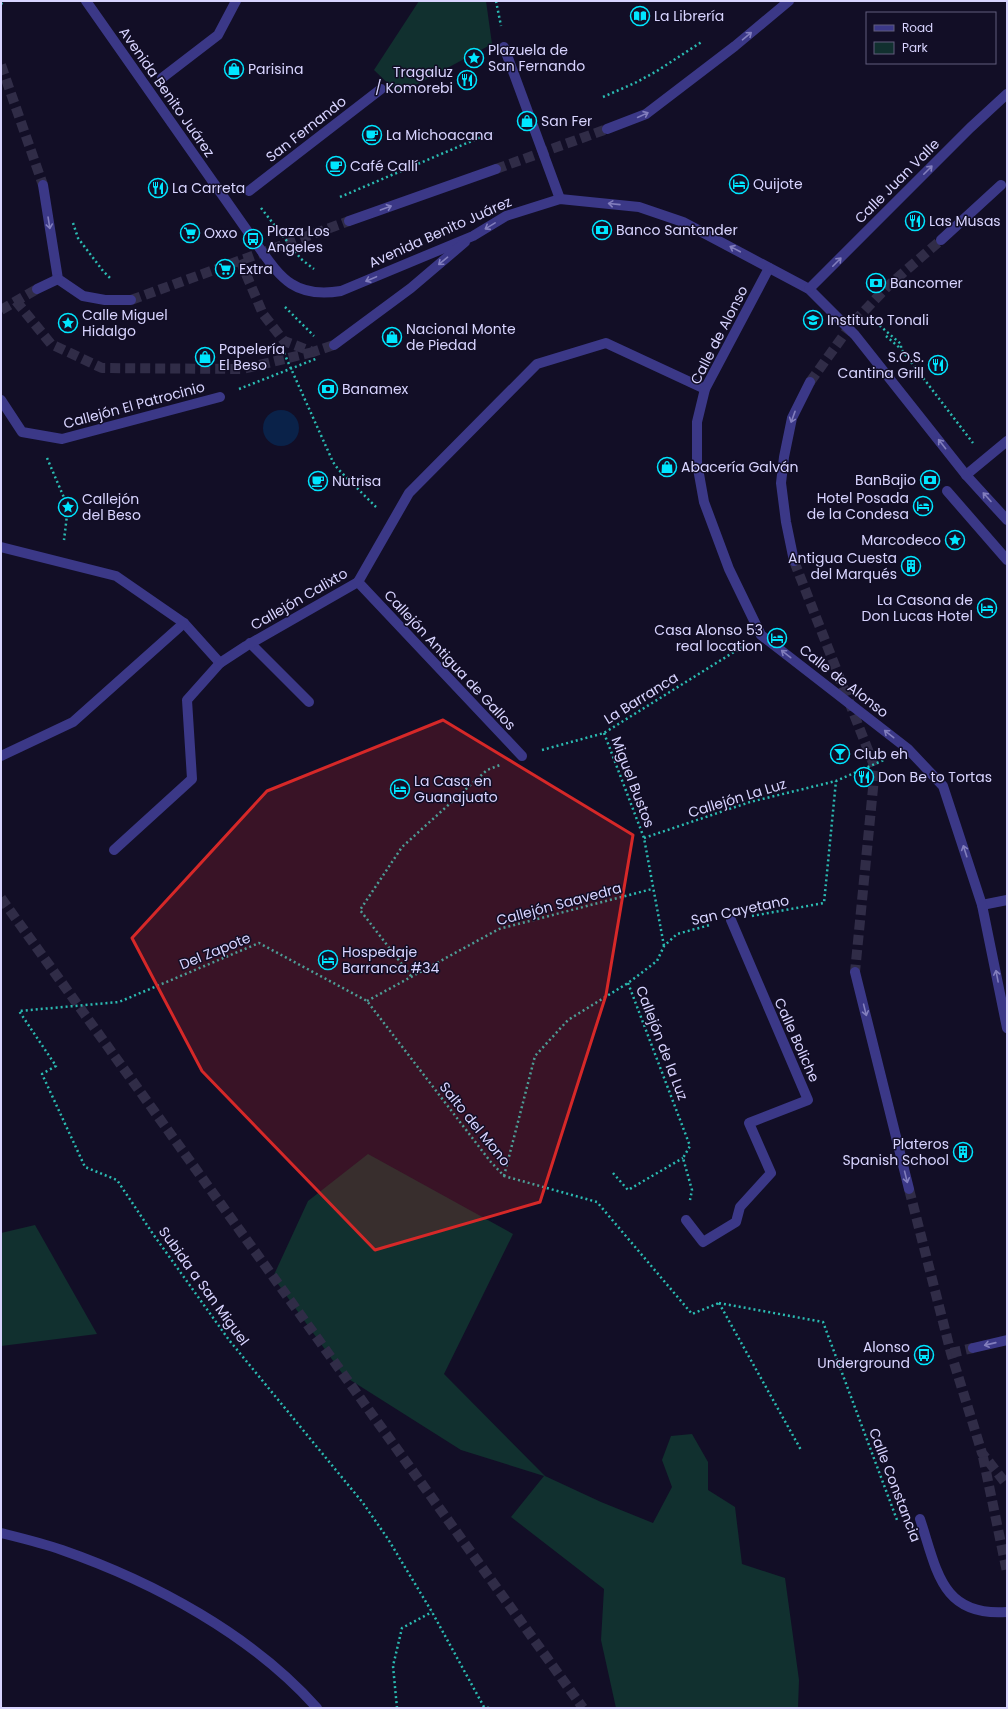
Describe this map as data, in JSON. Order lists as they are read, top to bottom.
{
  "streets": {
    "street": [
      "Avenida Benito Juárez",
      "San Fernando",
      "Calle Juan Valle",
      "Calle de Alonso",
      "Callejón El Patrocinio",
      "Callejón Calixto",
      "Callejón Antigua de Gallos",
      "Calle Boliche"
    ],
    "path": [
      "La Barranca",
      "Miguel Bustos",
      "Callejón La Luz",
      "Callejón Saavedra",
      "San Cayetano",
      "Del Zapote",
      "Callejón de la Luz",
      "Salto del Mono",
      "Subida a San Miguel",
      "Calle Constancia"
    ]
  },
  "crossings": [
    ["Avenida Benito Juárez", "Calle Juan Valle"],
    ["Avenida Benito Juárez", "Calle de Alonso"],
    ["Calle de Alonso", "Callejón Calixto"],
    ["Calle de Alonso", "La Barranca"],
    ["Calle de Alonso", "Callejón La Luz"],
    ["Callejón Calixto", "Callejón Antigua de Gallos"],
    ["Callejón Antigua de Gallos", "La Barranca"],
    ["La Barranca", "Miguel Bustos"],
    ["La Barranca", "Callejón Saavedra"],
    ["Miguel Bustos", "Callejón La Luz"],
    ["Callejón La Luz", "San Cayetano"],
    ["Callejón Saavedra", "Del Zapote"],
    ["Callejón Saavedra", "Salto del Mono"],
    ["San Cayetano", "Calle Boliche"],
    ["San Cayetano", "Callejón de la Luz"],
    ["Del Zapote", "Salto del Mono"],
    ["Del Zapote", "Subida a San Miguel"],
    ["Salto del Mono", "Calle Constancia"]
  ],
  "one_way": ["Avenida Benito Juárez", "Calle Juan Valle", "Calle de Alonso"],
  "places": {
    "library": ["La Librería"],
    "place": [
      "Plazuela de San Fernando",
      "Calle Miguel Hidalgo",
      "Callejón del Beso",
      "Marcodeco"
    ],
    "shop": [
      "Parisina",
      "San Fer",
      "Nacional Monte de Piedad",
      "Papelería El Beso",
      "Abacería Galván"
    ],
    "restaurant": [
      "Tragaluz / Komorebi",
      "La Carreta",
      "Las Musas",
      "S.O.S. Cantina Grill",
      "Don Be to Tortas"
    ],
    "cafe": ["La Michoacana", "Café Callí", "Nutrisa"],
    "hotel": [
      "Quijote",
      "Hotel Posada de la Condesa",
      "La Casona de Don Lucas Hotel",
      "Casa Alonso 53 real location",
      "La Casa en Guanajuato",
      "Hospedaje Barranca #34"
    ],
    "bank": [
      "Banco Santander",
      "Bancomer",
      "Banamex",
      "BanBajio"
    ],
    "supermarket": ["Oxxo", "Extra"],
    "bus stop": ["Plaza Los Angeles", "Alonso Underground"],
    "school or university": ["Instituto Tonali"],
    "building": ["Antigua Cuesta del Marqués", "Plateros Spanish School"],
    "bar": ["Club eh"]
  },
  "legend": ["Road", "Park"]
}
